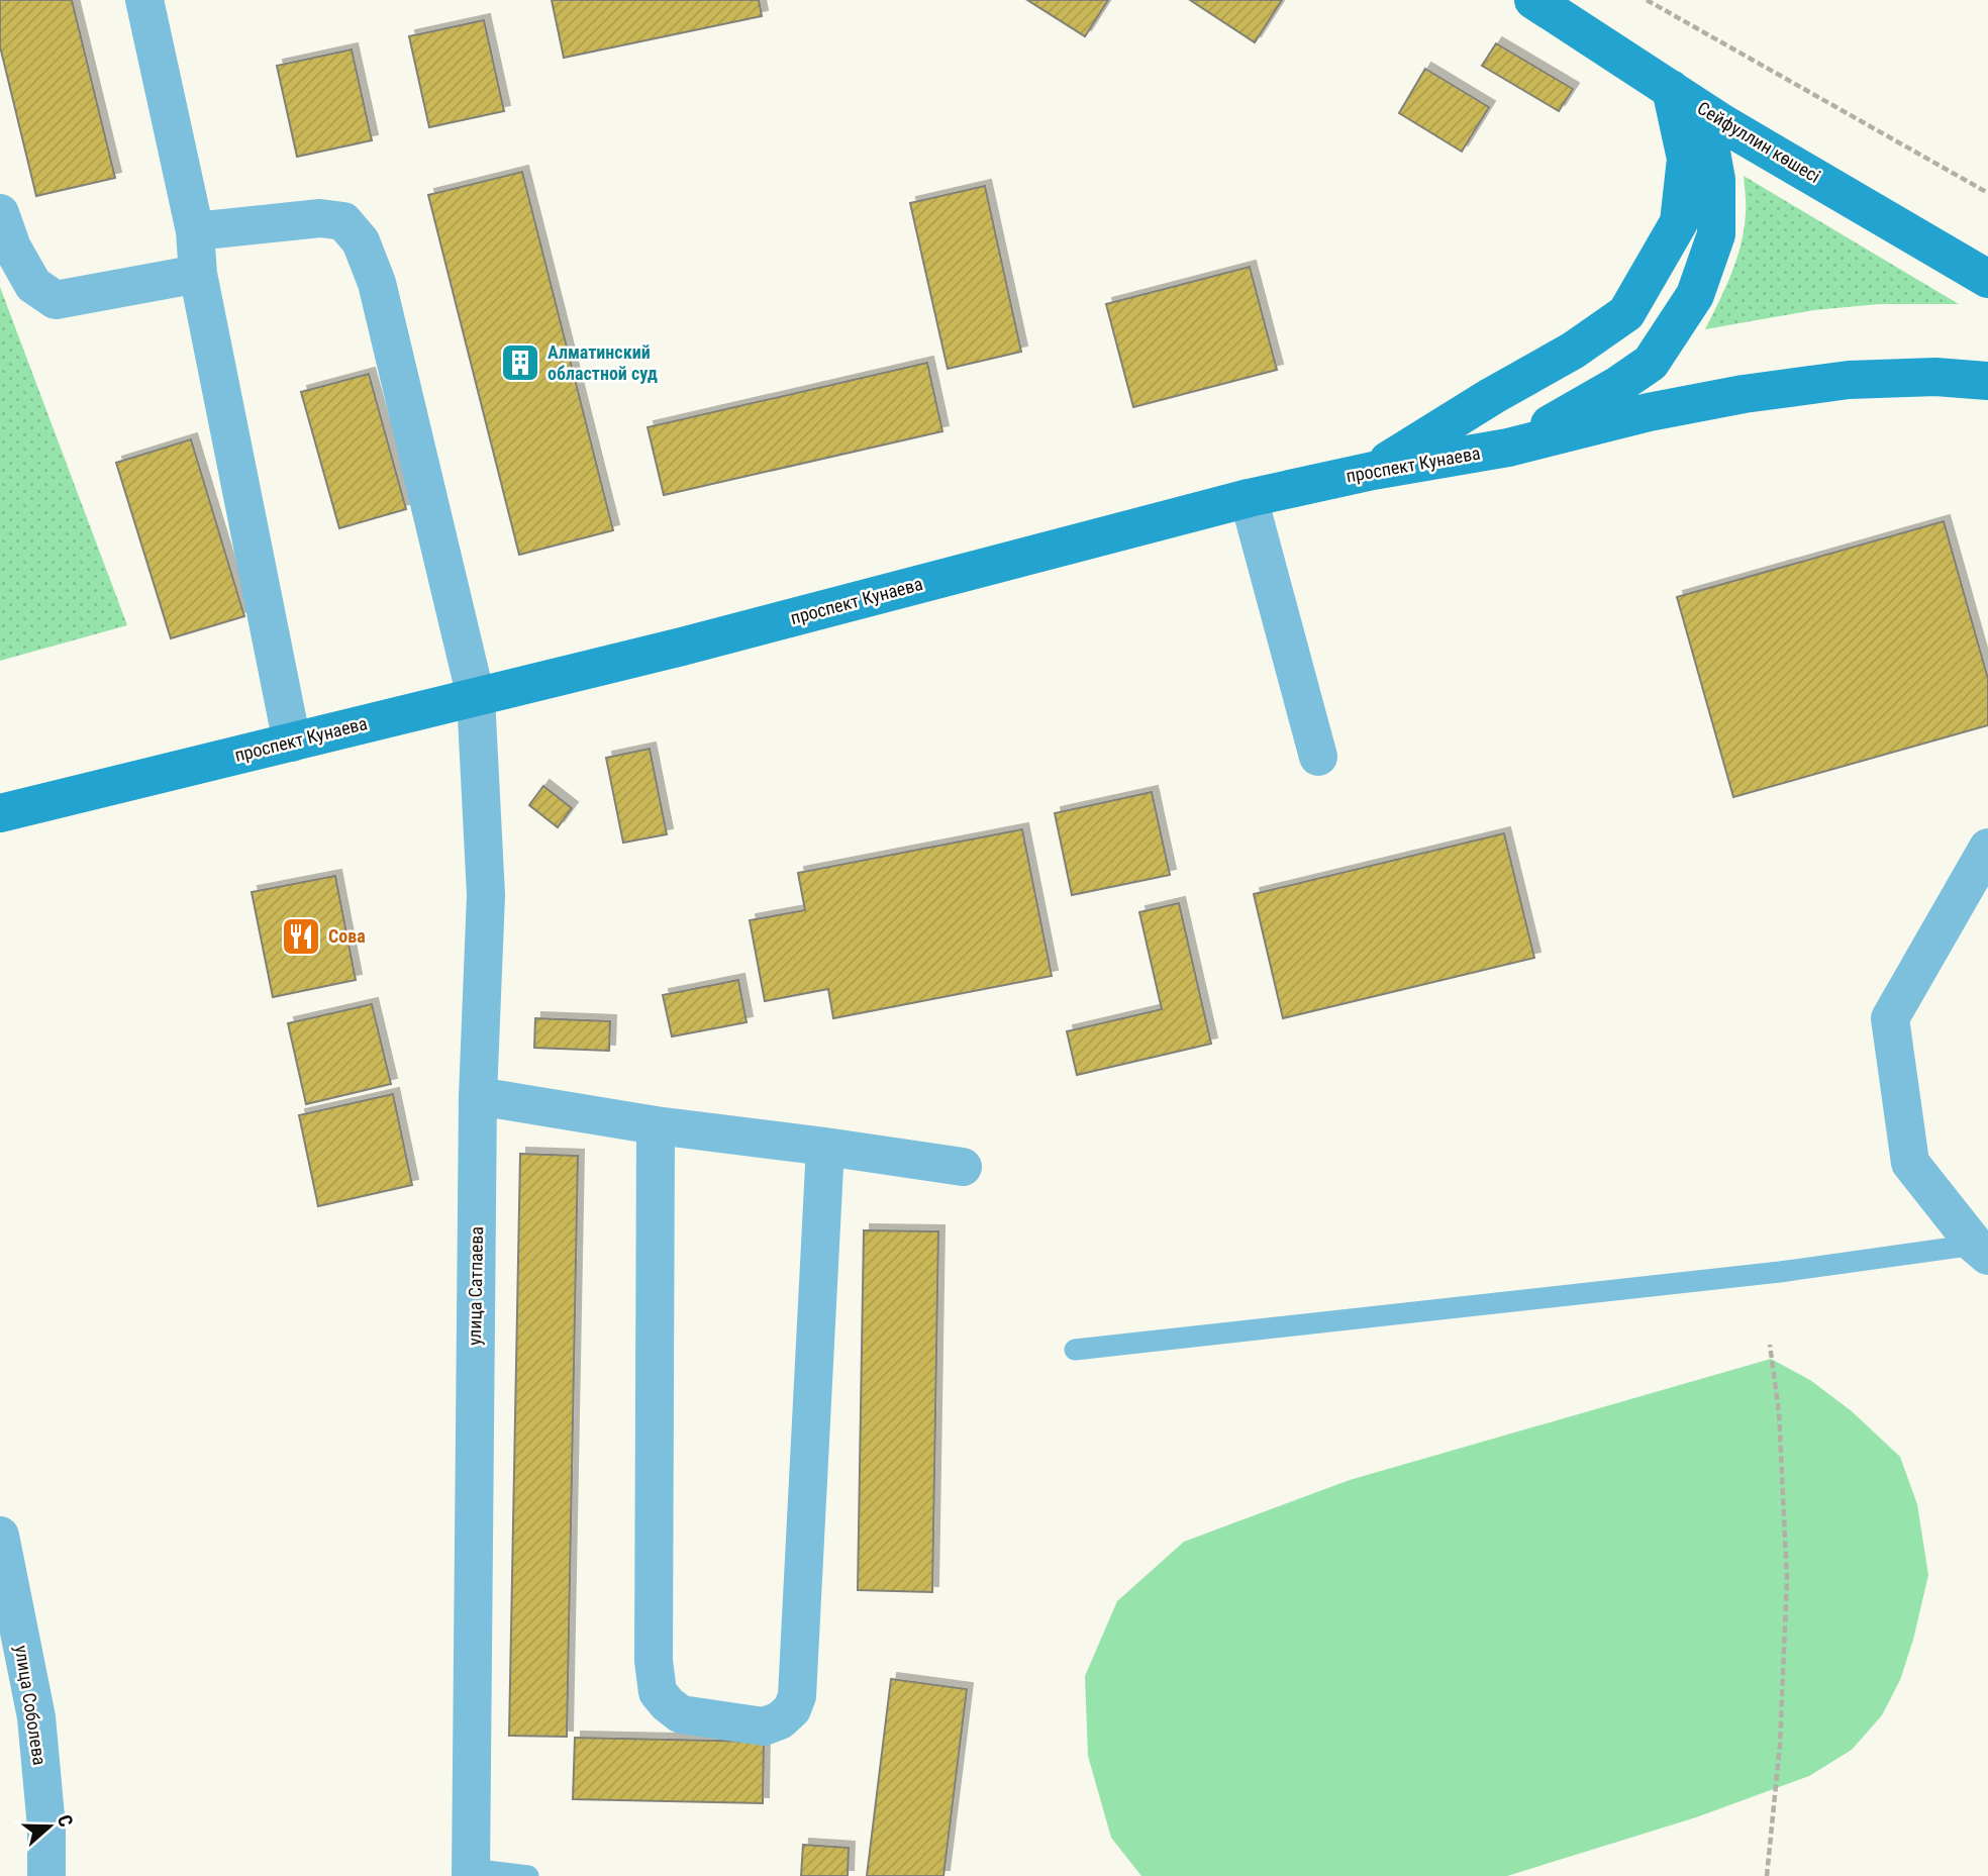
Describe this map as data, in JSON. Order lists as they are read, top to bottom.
{
  "streets": {
    "main road": ["Сейфуллин көшесі", "проспект Кунаева"],
    "street": ["улица Сатпаева", "улица Соболева"]
  },
  "crossings": [
    ["проспект Кунаева", "улица Сатпаева"]
  ],
  "places": {
    "building": ["Алматинский областной суд"],
    "restaurant": ["Сова"]
  },
  "north": "right"
}
